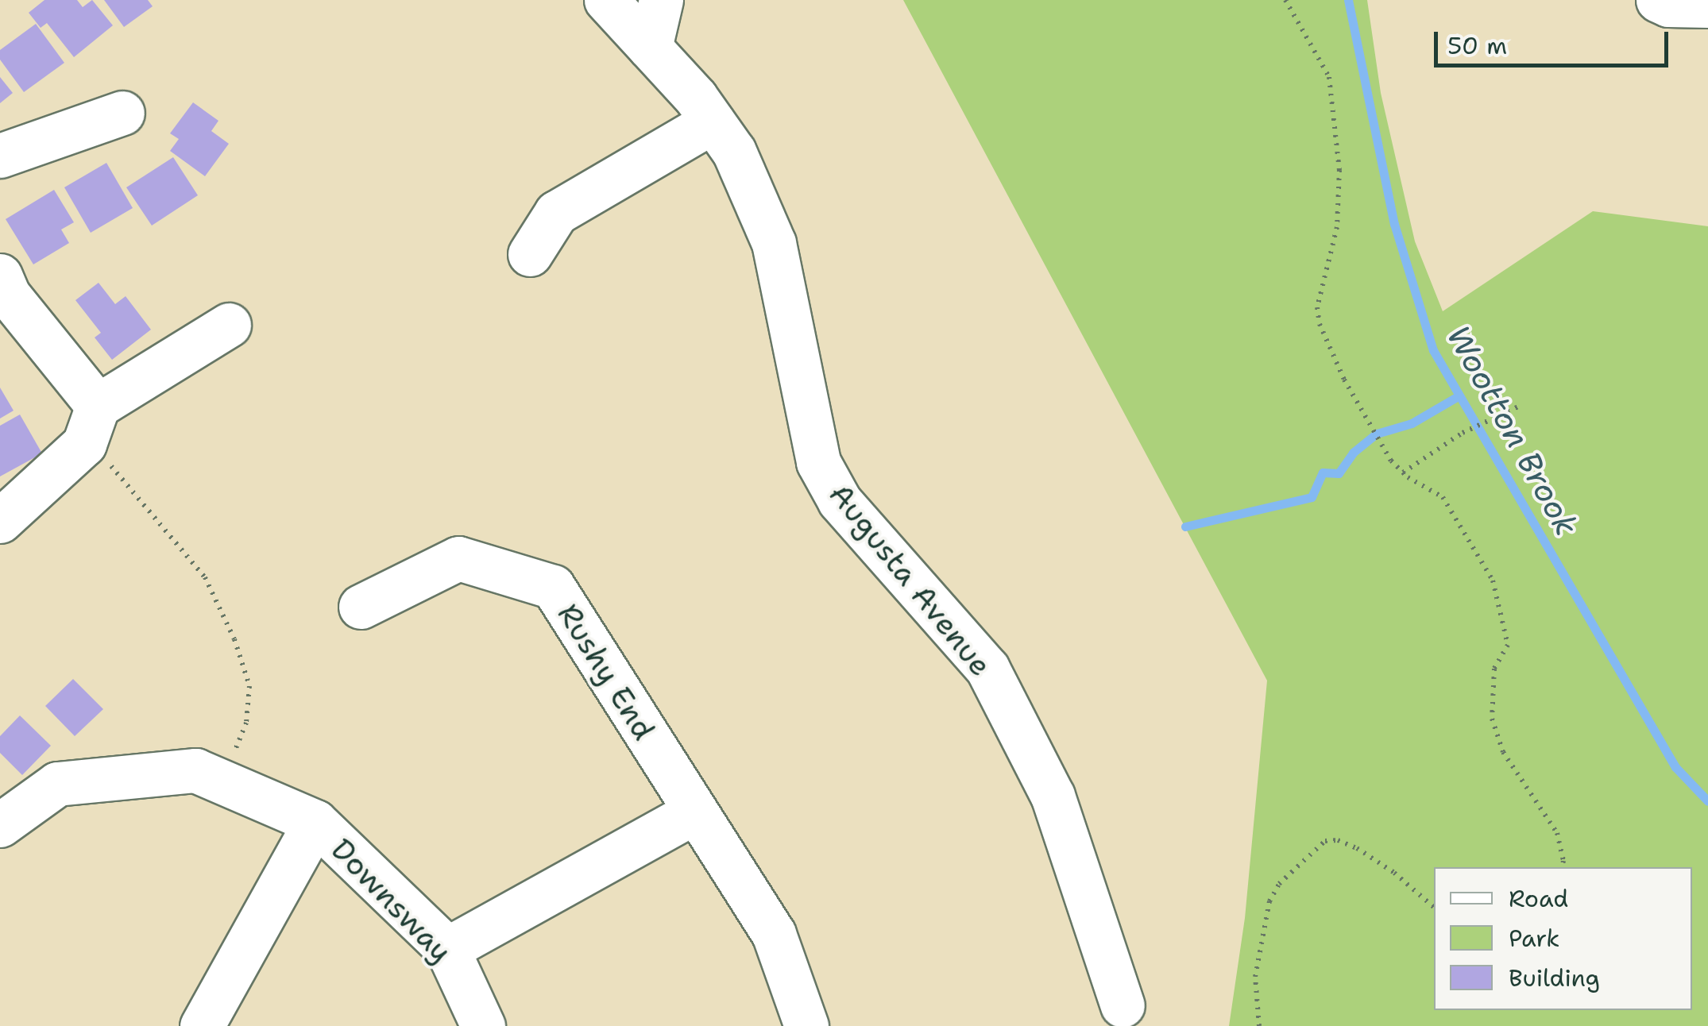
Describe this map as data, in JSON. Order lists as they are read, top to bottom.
{
  "streets": {
    "street": ["Augusta Avenue", "Rushy End", "Downsway"]
  },
  "water": ["Wootton Brook"],
  "legend": ["Road", "Park", "Building"],
  "scale_bar": "50 m"
}
